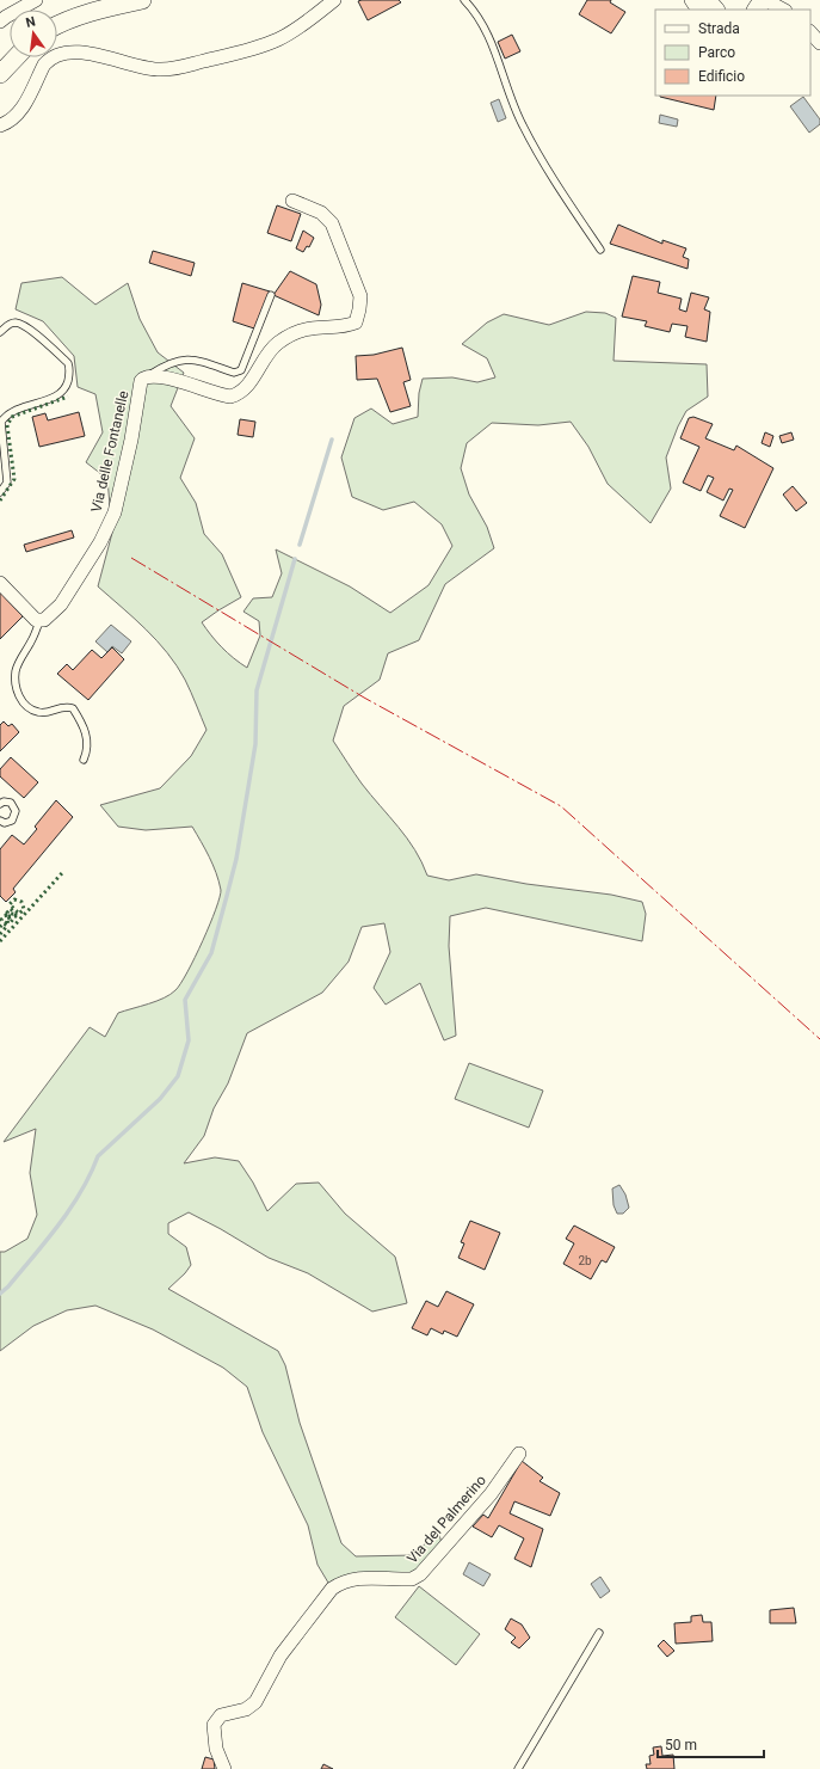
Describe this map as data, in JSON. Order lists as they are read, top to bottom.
{
  "streets": {
    "street": ["Via delle Fontanelle", "Via del Palmerino"]
  },
  "house_numbers": ["2b"],
  "legend": ["Strada", "Parco", "Edificio"],
  "scale_bar": "50 m",
  "north": "top"
}
